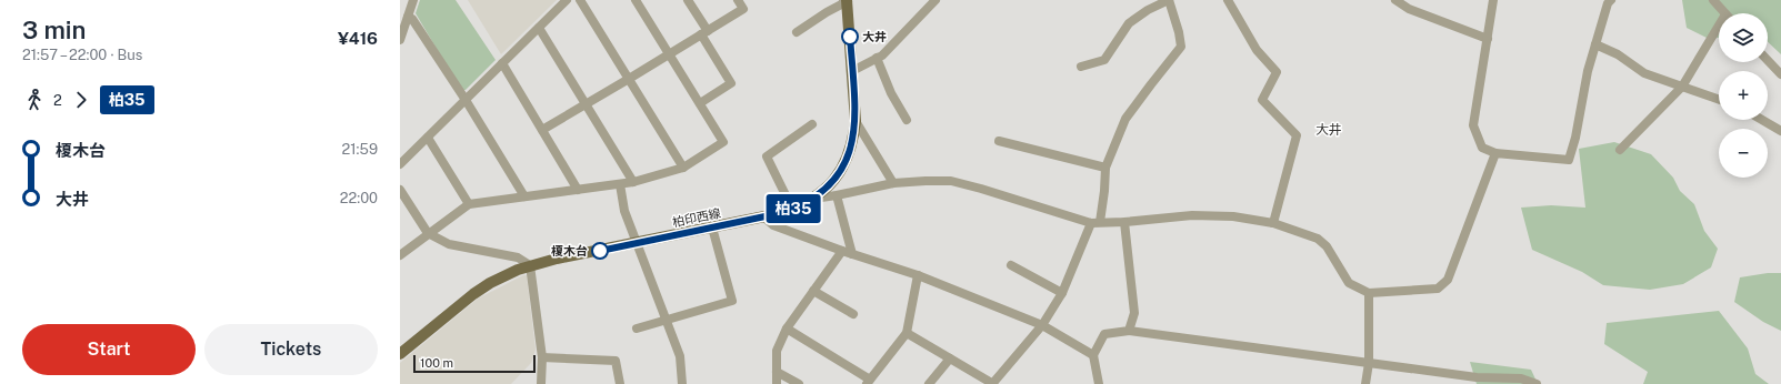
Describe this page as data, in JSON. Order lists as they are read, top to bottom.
{
  "streets": {
    "main road": ["柏印西線"]
  },
  "districts": ["大井"],
  "places": ["大井", "榎木台"],
  "lines": ["bus line 柏35"],
  "scale_bar": "100 m",
  "page": {
    "heading": ["3 min", "21:57 – 22:00 · Bus", "¥416"],
    "on_map": "柏35",
    "map_buttons": ["+", "−"],
    "legs": ["2", "柏35"],
    "list": [
      {
        "name": "榎木台",
        "value": "21:59"
      },
      {
        "name": "大井",
        "value": "22:00"
      }
    ],
    "buttons": ["Start", "Tickets"],
    "scale": "100 m"
  }
}
